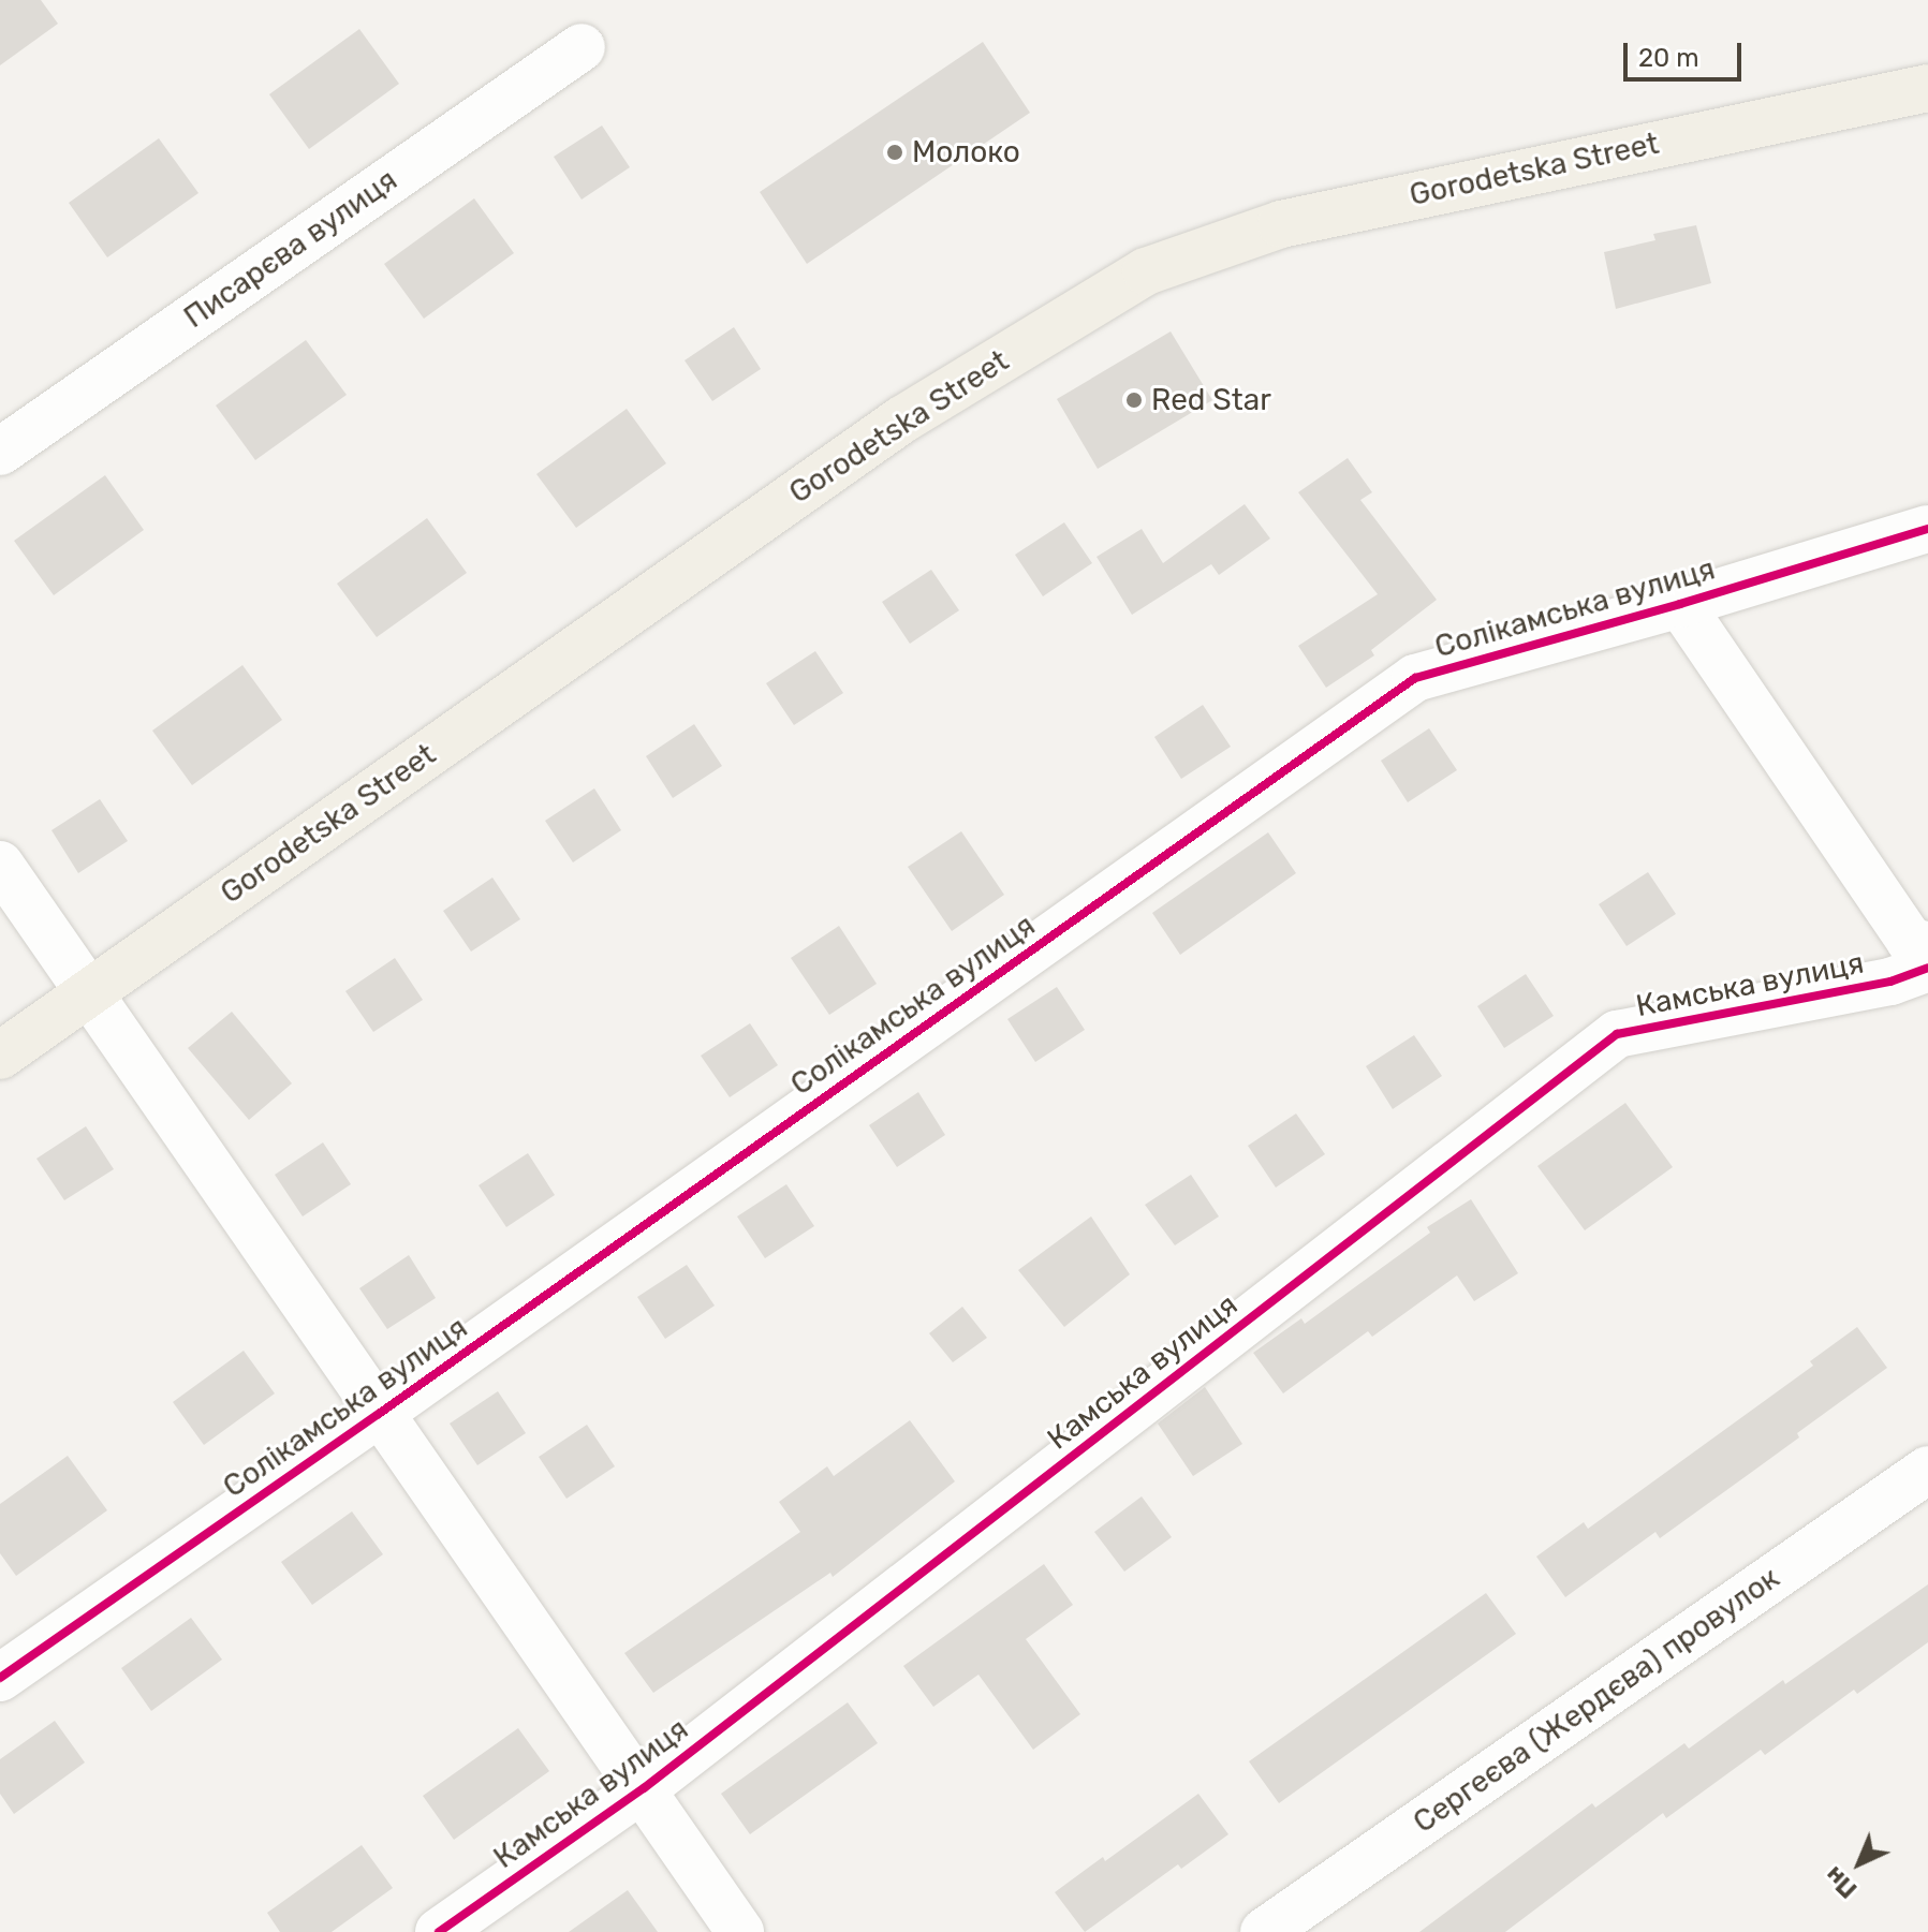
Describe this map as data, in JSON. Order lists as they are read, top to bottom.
{
  "streets": {
    "main road": ["Gorodetska Street"],
    "street": [
      "Писарєва вулиця",
      "Солікамська вулиця",
      "Камська вулиця",
      "Сергеєва (Жердєва) провулок"
    ]
  },
  "places": ["Молоко", "Red Star"],
  "scale_bar": "20 m",
  "north": "bottom left"
}
